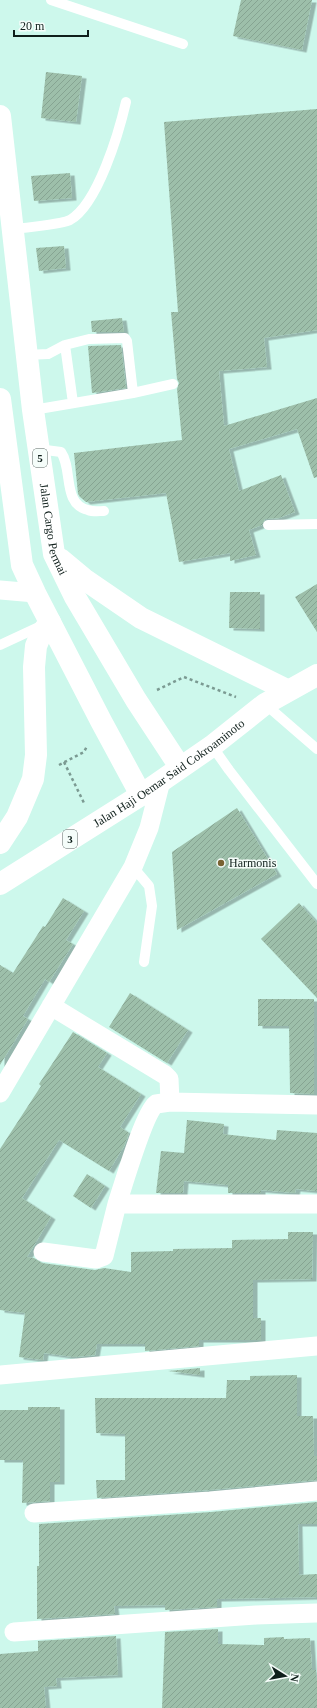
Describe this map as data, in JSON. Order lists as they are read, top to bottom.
{
  "streets": {
    "highway": [
      "5",
      "Jalan Cargo Permai",
      "Jalan Haji Oemar Said Cokroaminoto",
      "3"
    ]
  },
  "crossings": [
    ["Jalan Cargo Permai", "Jalan Haji Oemar Said Cokroaminoto"]
  ],
  "places": ["Harmonis"],
  "scale_bar": "20 m",
  "north": "right"
}
